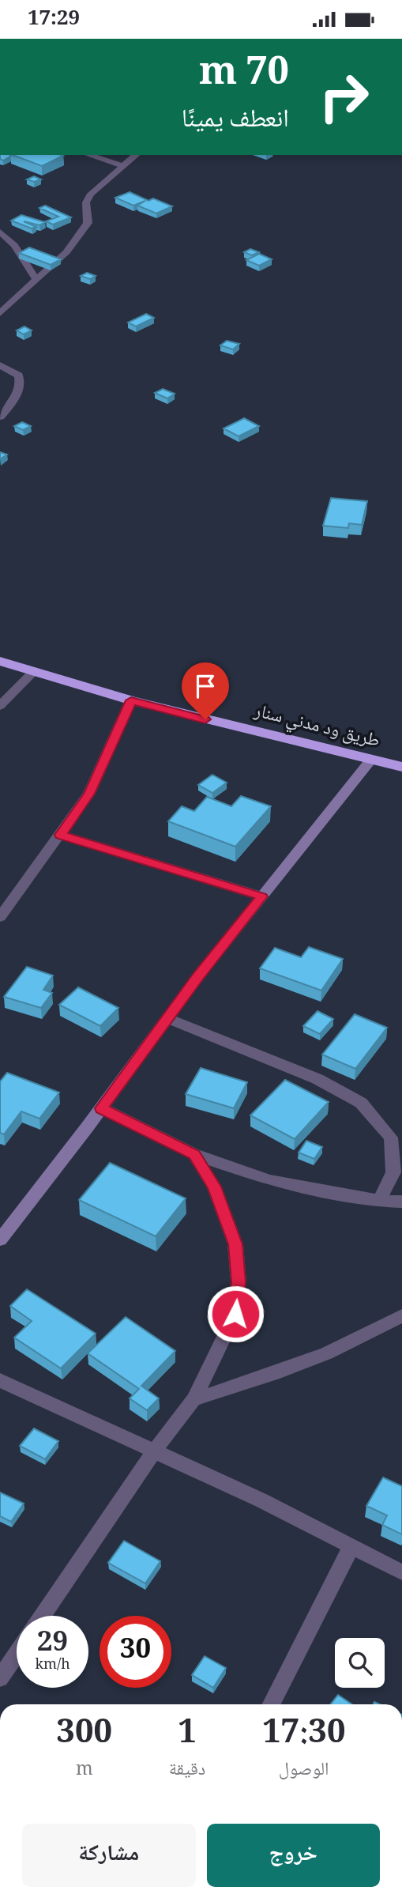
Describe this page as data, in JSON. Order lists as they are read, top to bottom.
{
  "streets": {
    "highway": ["طريق ود مدني سنار"]
  },
  "page": {
    "status": "17:29",
    "turn": ["70 m", "انعطف يمينًا"],
    "speed": "29 km/h",
    "limit": "30",
    "eta": [
      "17:30",
      "الوصول",
      "1",
      "دقيقة",
      "300",
      "m"
    ],
    "buttons": ["خروج", "مشاركة"]
  }
}
